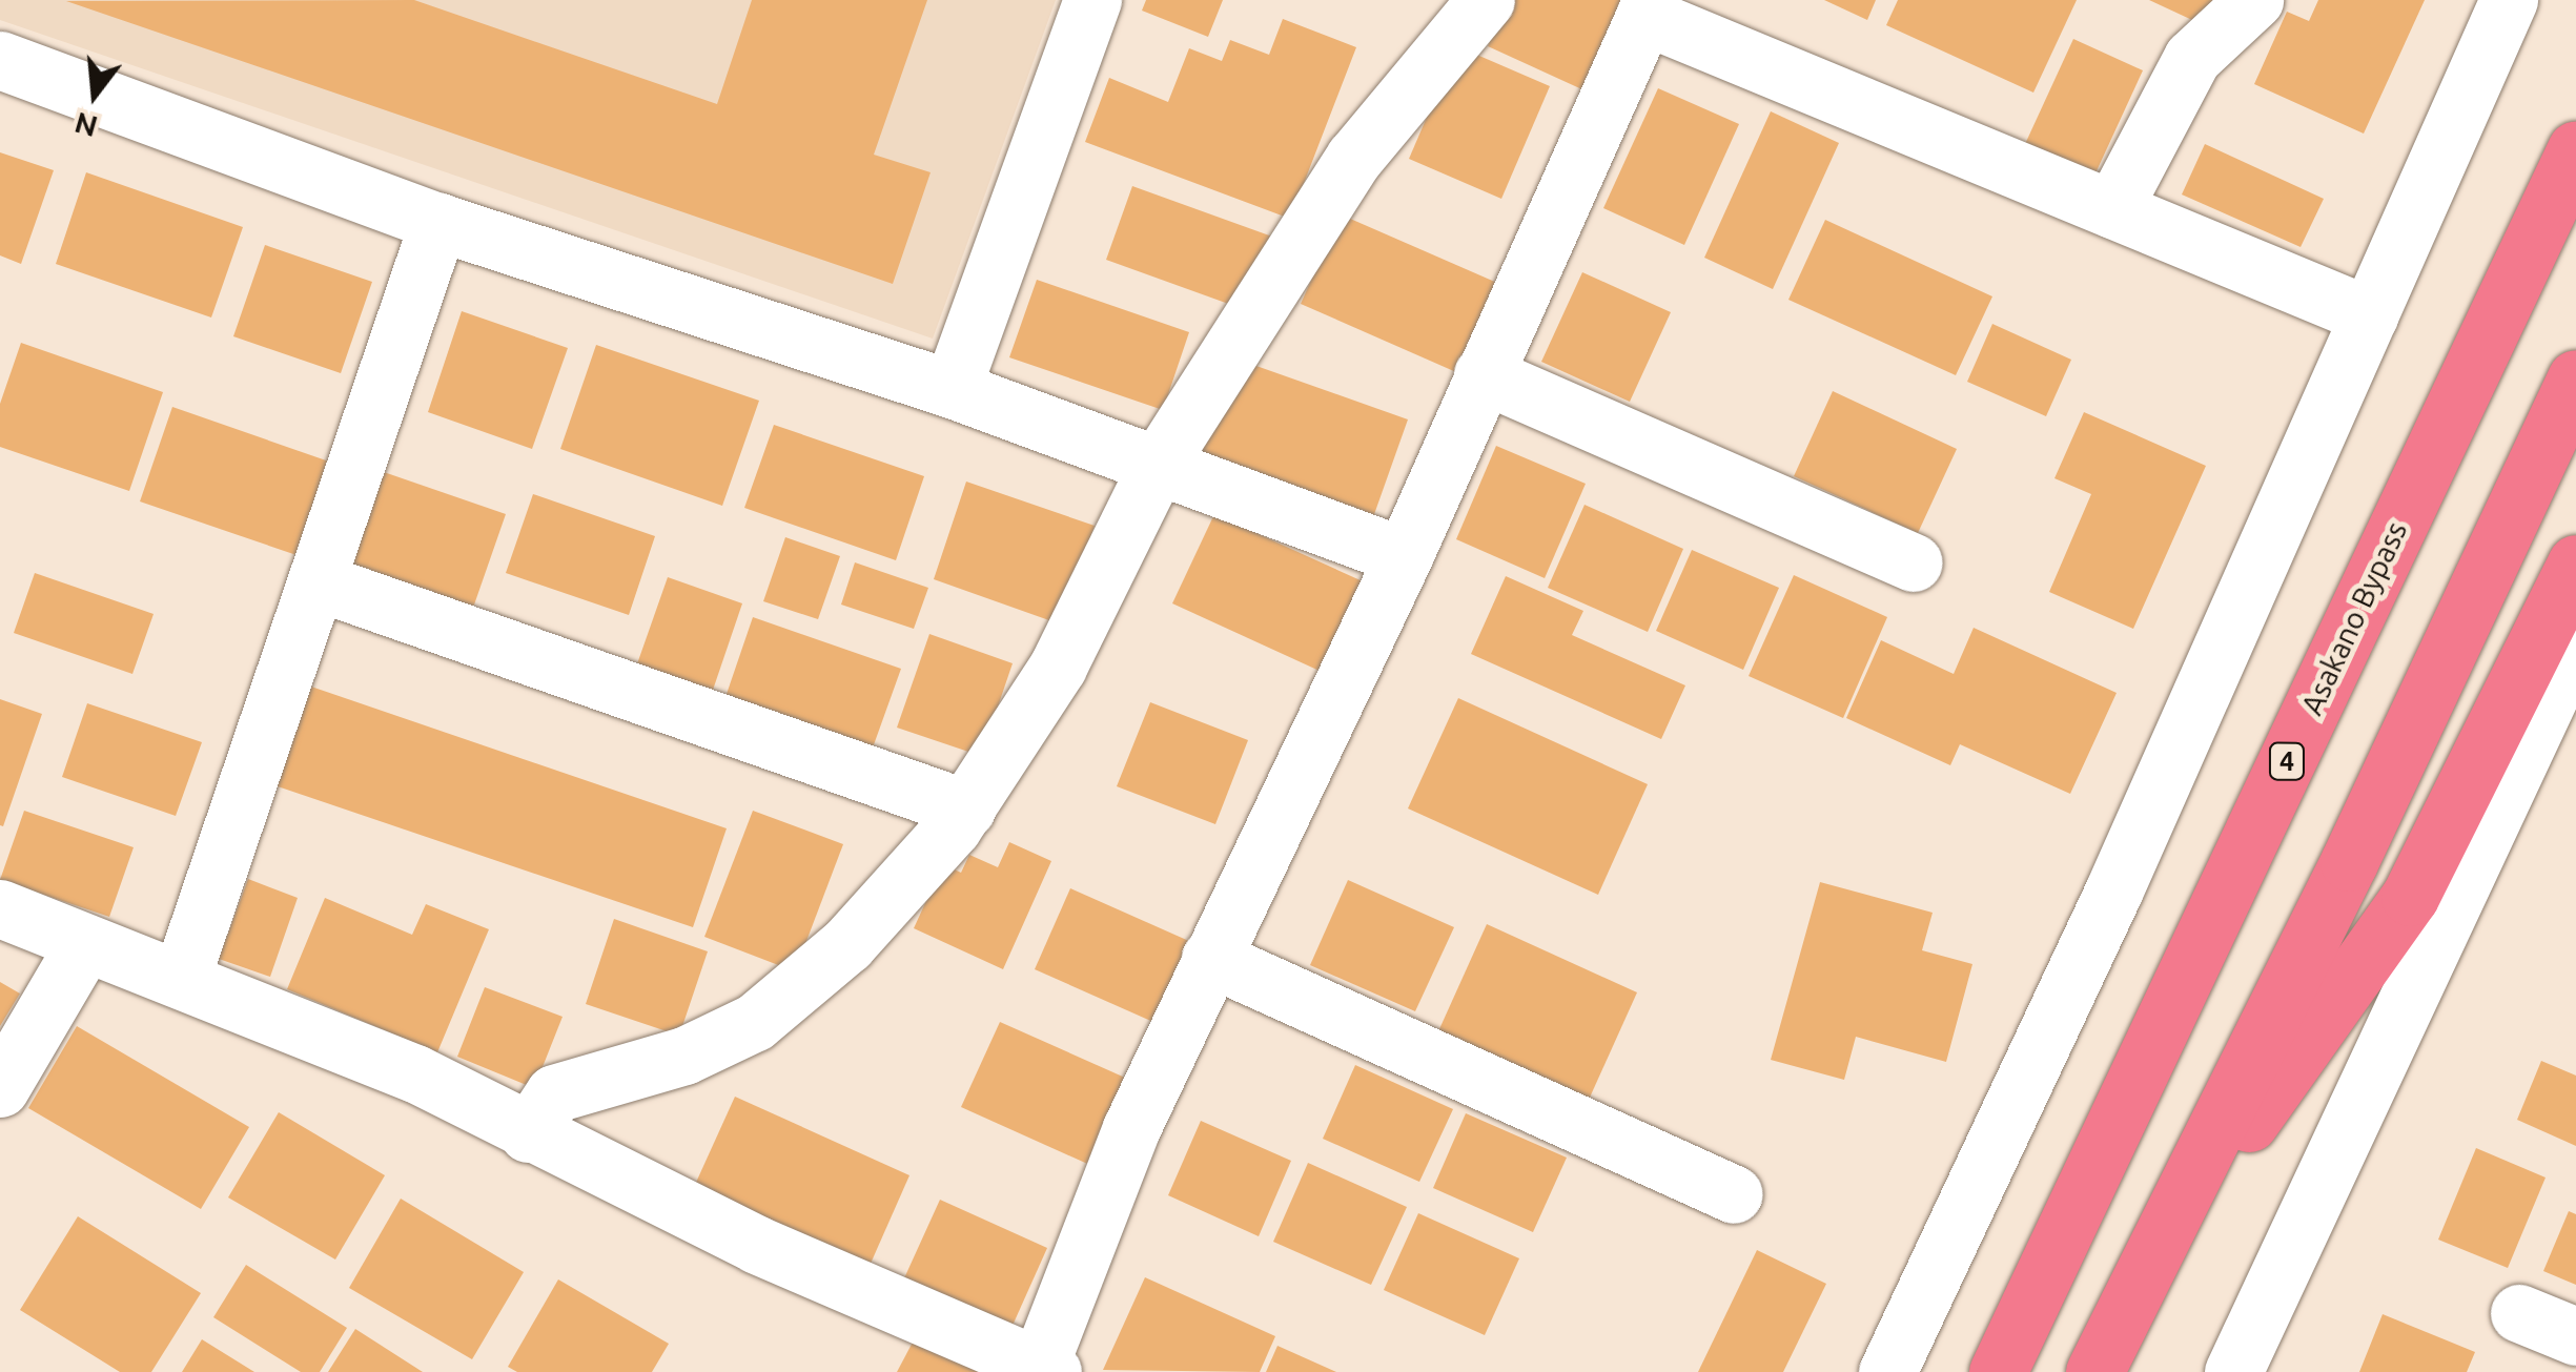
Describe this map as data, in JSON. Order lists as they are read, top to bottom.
{
  "streets": {
    "highway": ["Asakano Bypass", "4"]
  },
  "north": "bottom"
}
